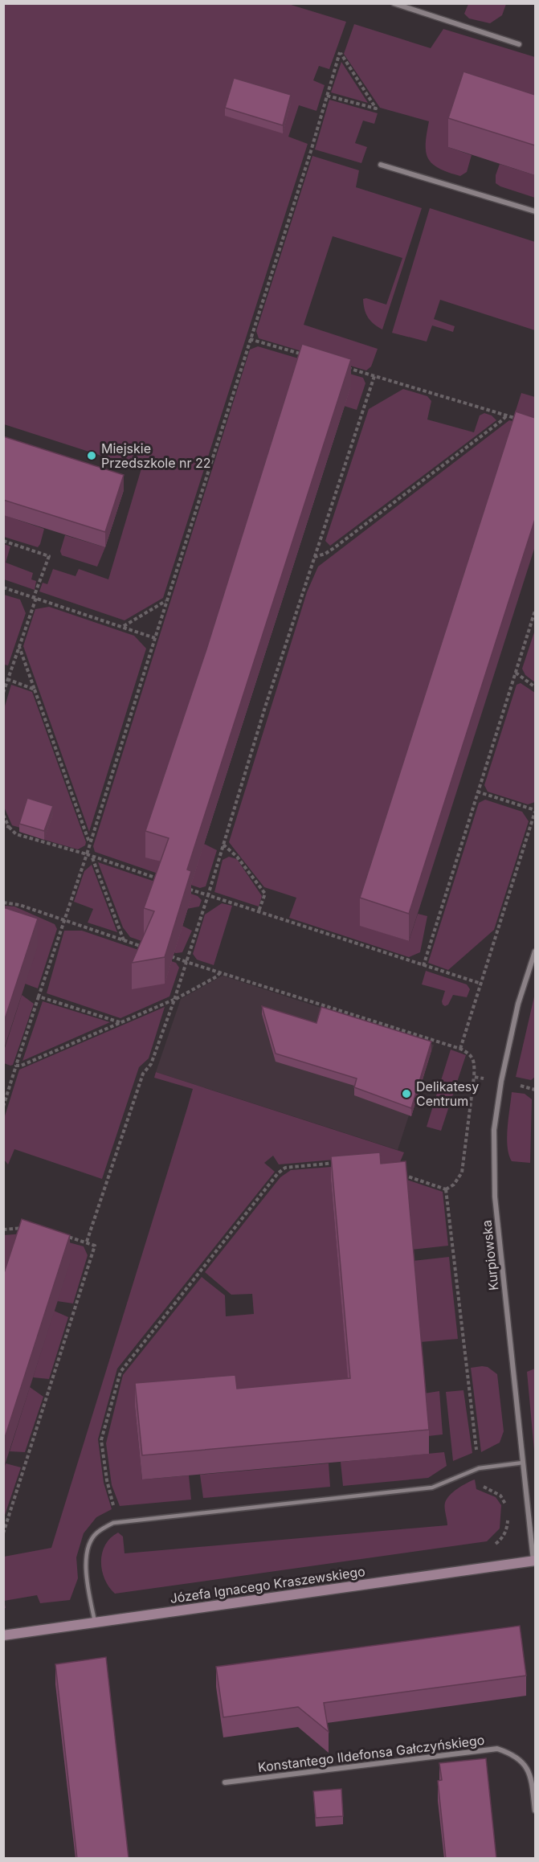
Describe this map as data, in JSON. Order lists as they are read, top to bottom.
{
  "streets": {
    "street": ["Kurpiowska", "Józefa Ignacego Kraszewskiego", "Konstantego Ildefonsa Gałczyńskiego"]
  },
  "crossings": [
    ["Kurpiowska", "Józefa Ignacego Kraszewskiego"]
  ],
  "places": ["Miejskie Przedszkole nr 22", "Delikatesy Centrum"]
}
